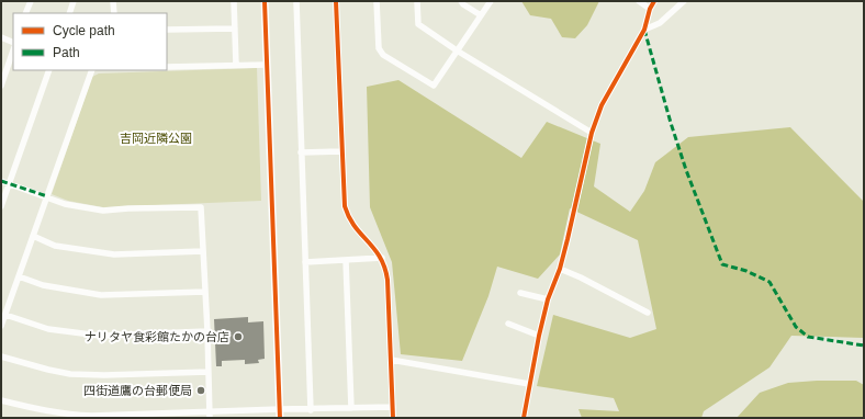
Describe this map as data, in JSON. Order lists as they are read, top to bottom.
{
  "parks": ["吉岡近隣公園"],
  "places": ["ナリタヤ食彩館たかの台店", "四街道鷹の台郵便局"],
  "legend": ["Cycle path", "Path"]
}
